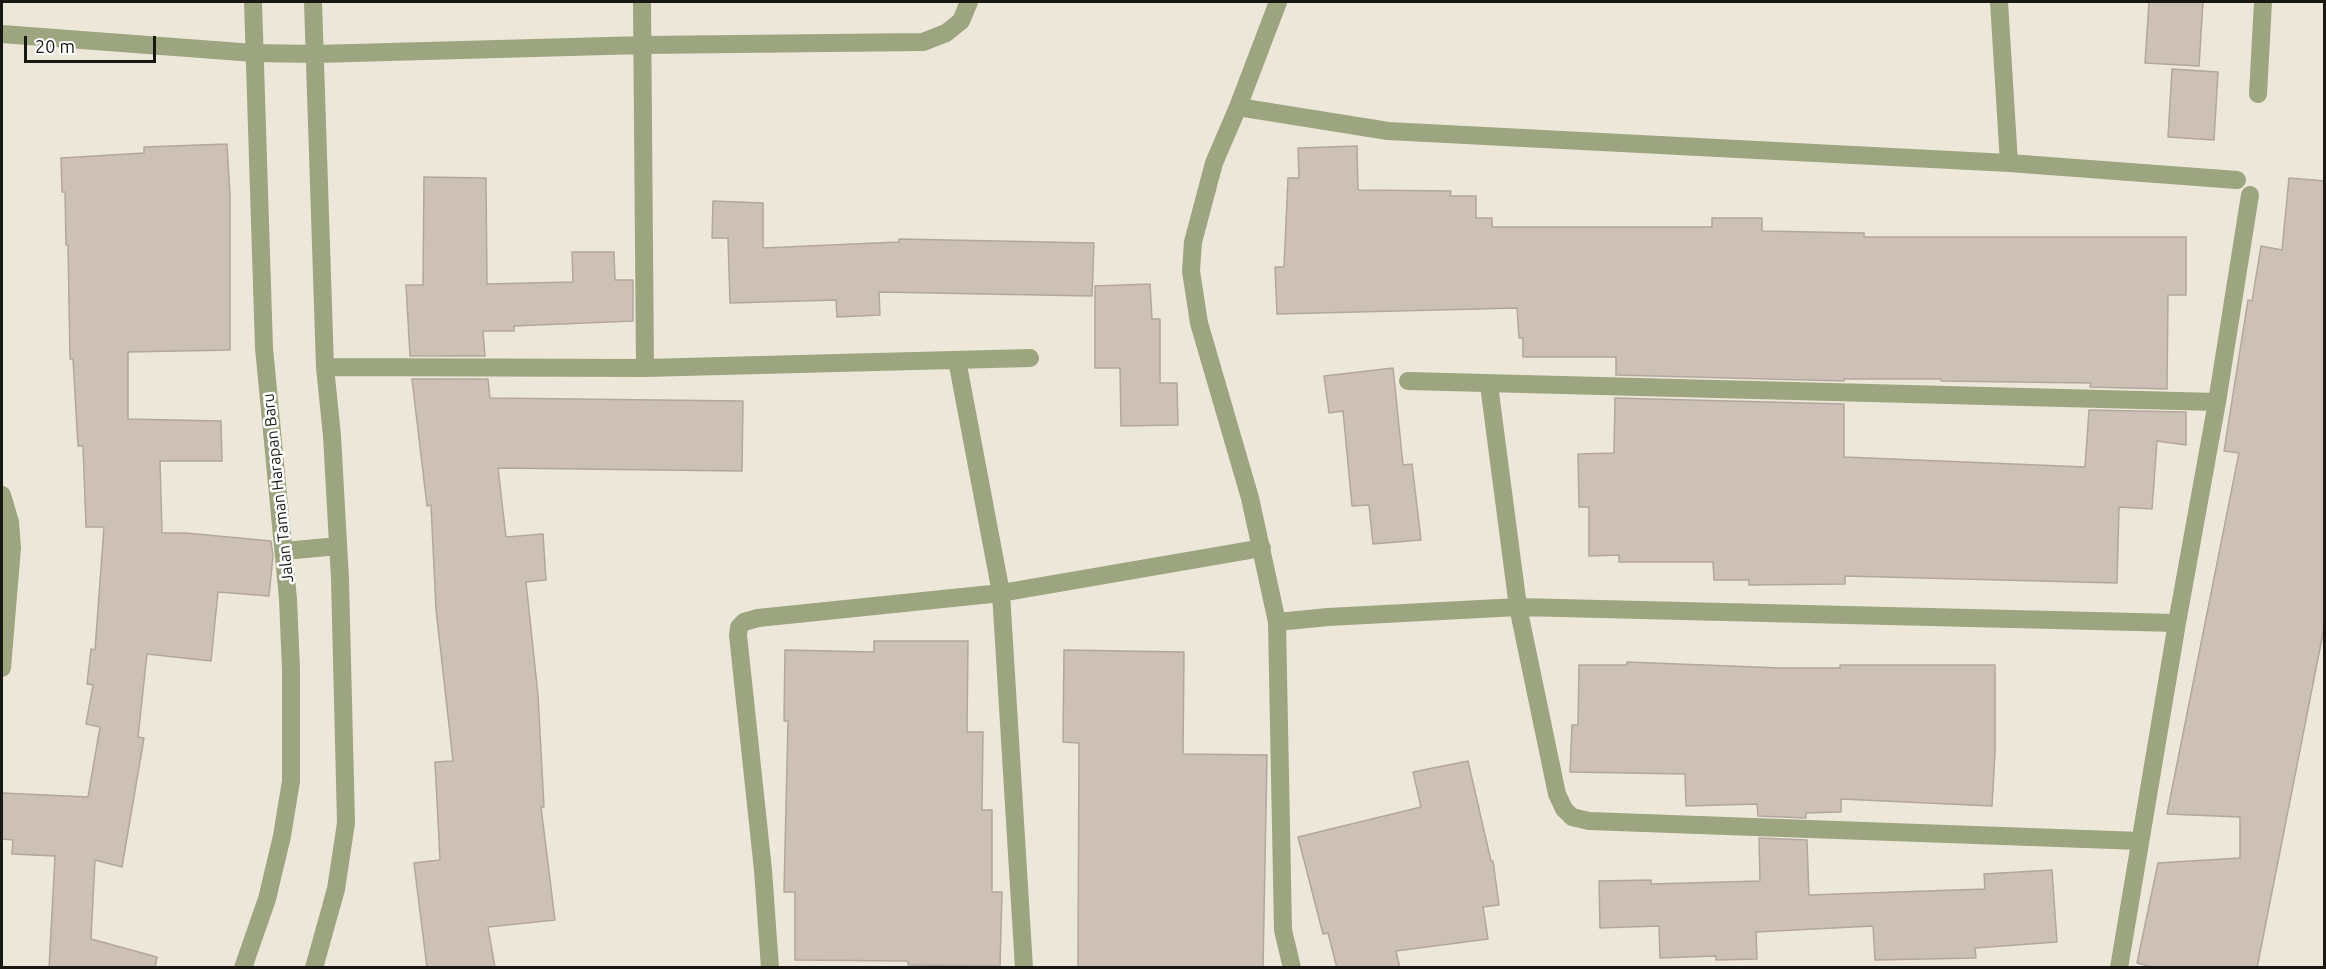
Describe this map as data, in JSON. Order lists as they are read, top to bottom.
{
  "streets": {
    "street": ["Jalan Taman Harapan Baru"]
  },
  "scale_bar": "20 m"
}
